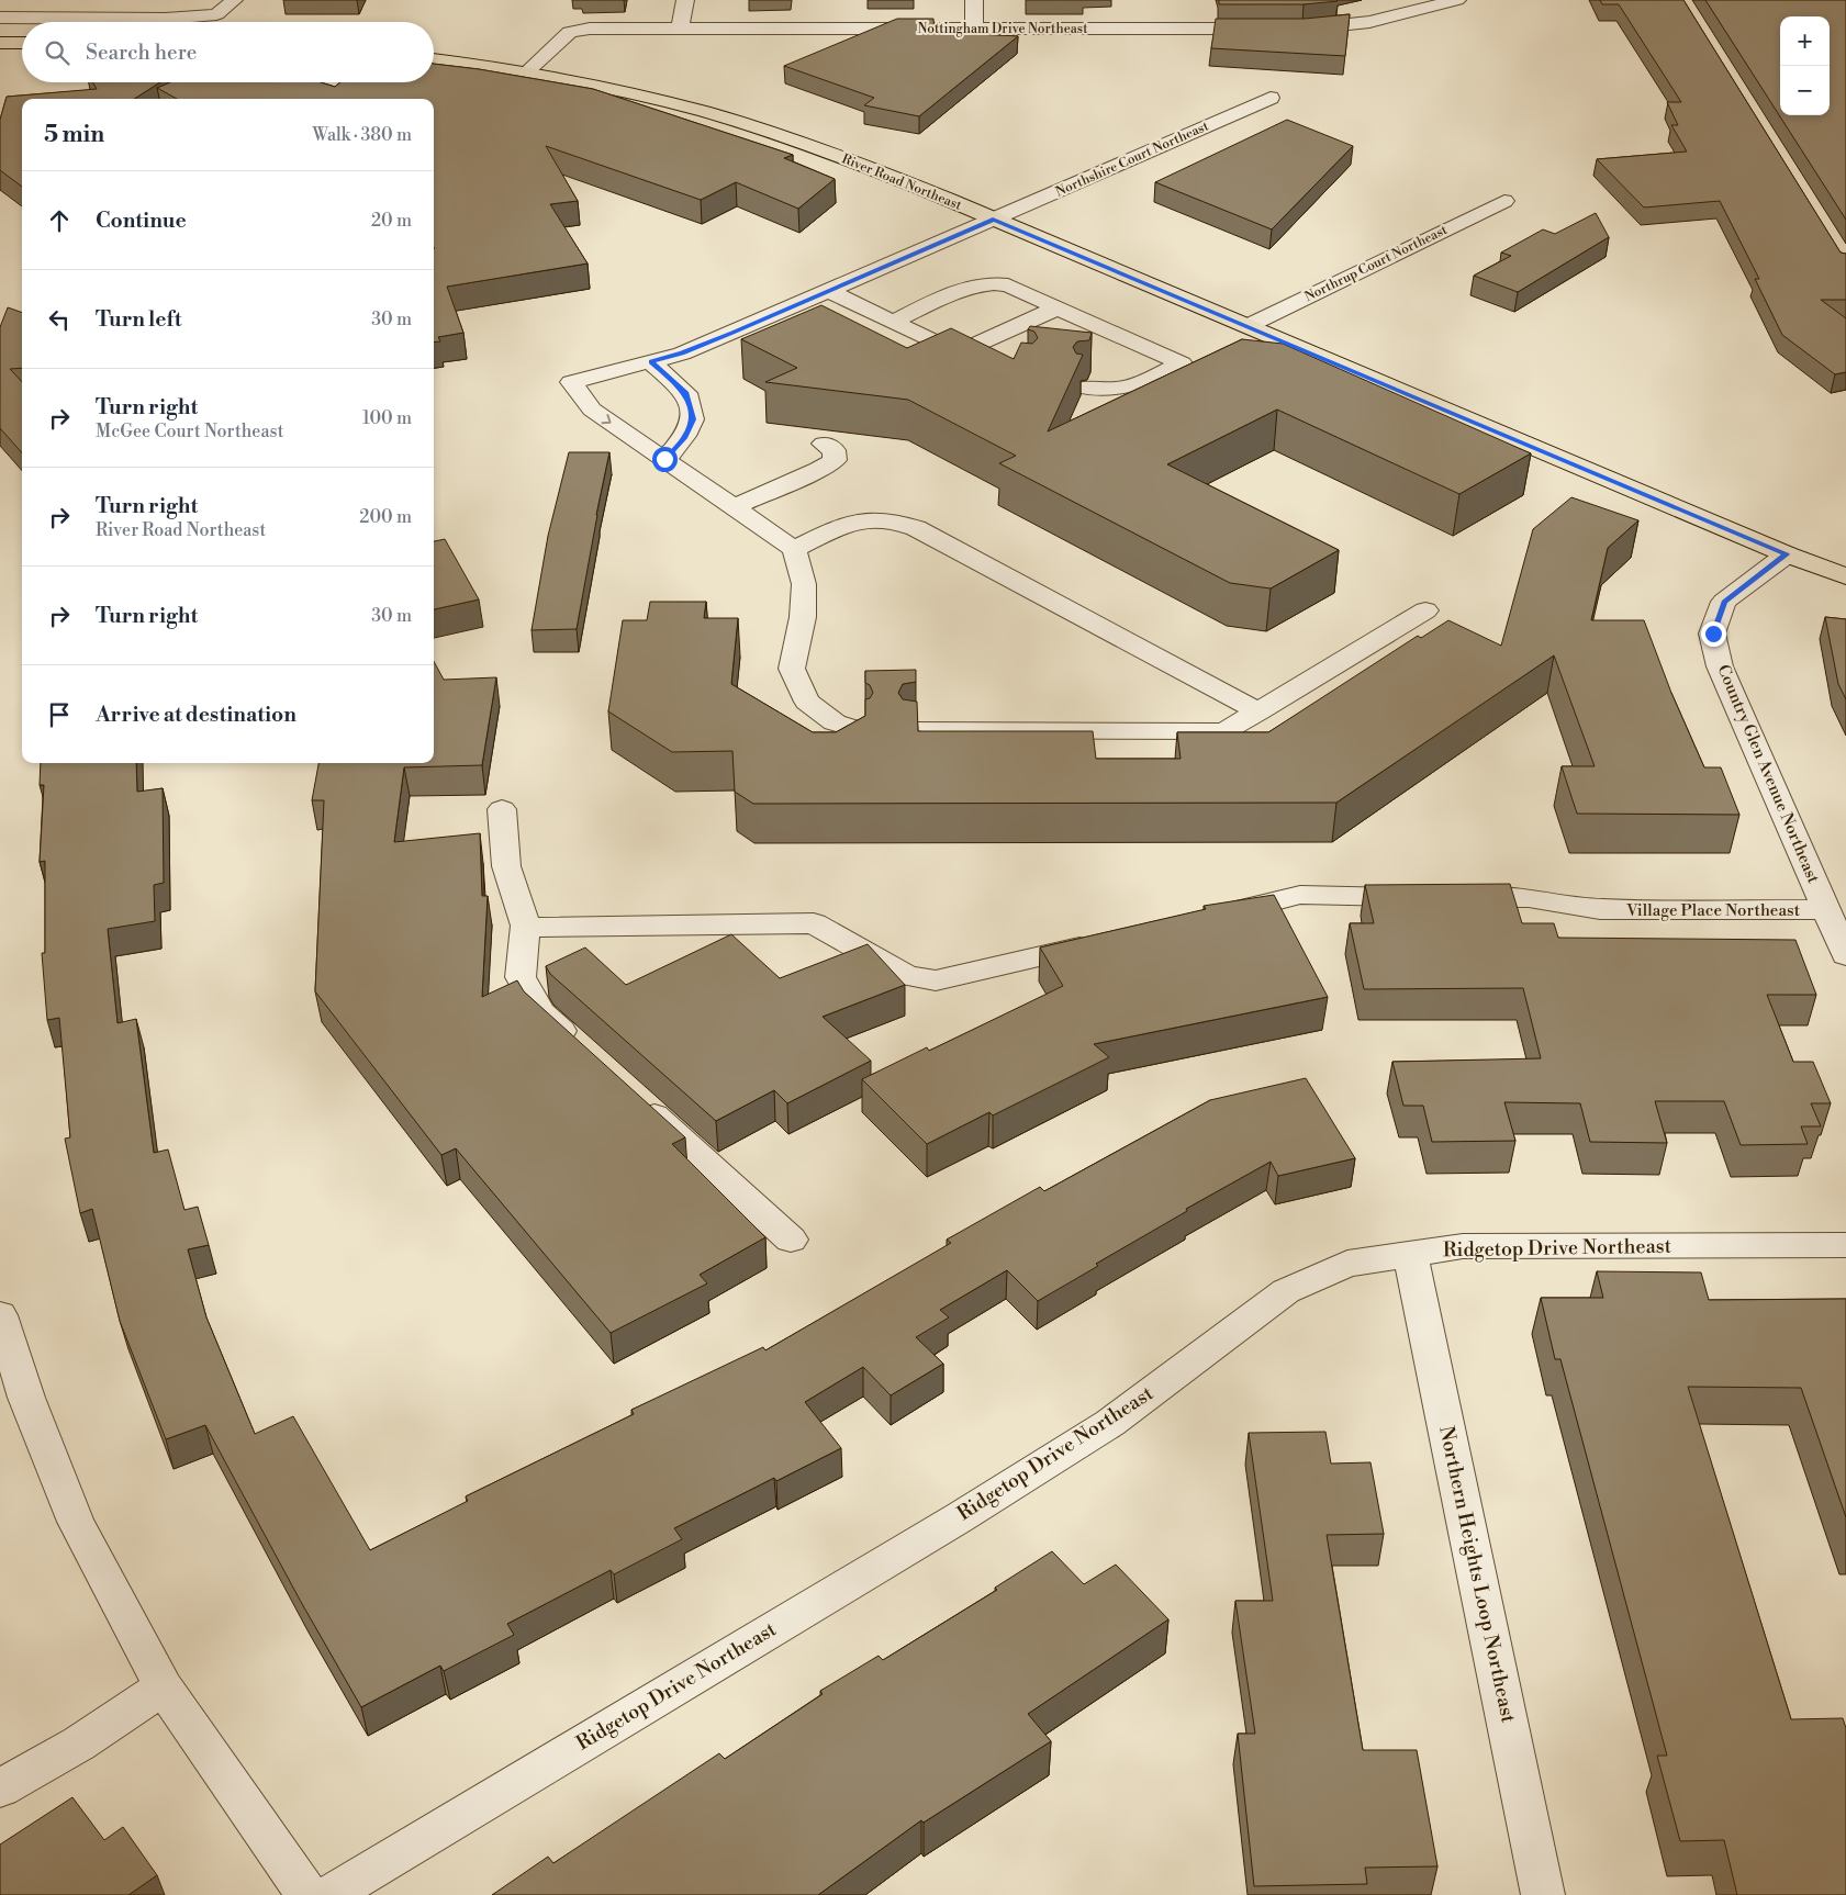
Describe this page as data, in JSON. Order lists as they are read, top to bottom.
{
  "streets": {
    "main road": ["River Road Northeast"],
    "street": [
      "Nottingham Drive Northeast",
      "Northshire Court Northeast",
      "Northrup Court Northeast",
      "Country Glen Avenue Northeast",
      "Village Place Northeast",
      "Ridgetop Drive Northeast",
      "Northern Heights Loop Northeast"
    ]
  },
  "crossings": [
    ["Nottingham Drive Northeast", "River Road Northeast"],
    ["Northshire Court Northeast", "River Road Northeast"],
    ["River Road Northeast", "Northrup Court Northeast"],
    ["River Road Northeast", "Country Glen Avenue Northeast"],
    ["Country Glen Avenue Northeast", "Village Place Northeast"],
    ["Ridgetop Drive Northeast", "Northern Heights Loop Northeast"]
  ],
  "page": {
    "map_buttons": ["+", "−"],
    "search": "Search here",
    "heading": ["5 min", "Walk · 380 m"],
    "list": [
      ["Continue", "20 m"],
      ["Turn left", "30 m"],
      ["Turn right", "McGee Court Northeast", "100 m"],
      ["Turn right", "River Road Northeast", "200 m"],
      ["Turn right", "30 m"],
      "Arrive at destination"
    ]
  }
}
